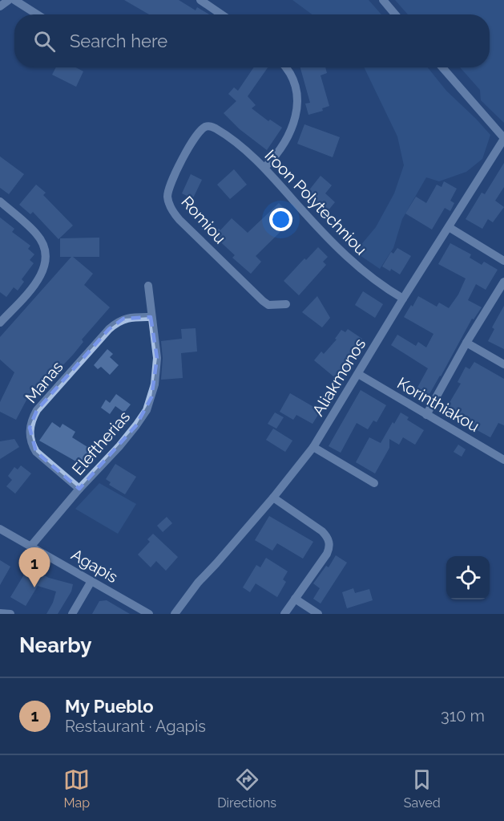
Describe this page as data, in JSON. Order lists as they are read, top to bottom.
{
  "streets": {
    "street": [
      "Iroon Polytechniou",
      "Romiou",
      "Aliakmonos",
      "Manas",
      "Korinthiakou",
      "Eleftherias",
      "Agapis"
    ]
  },
  "crossings": [
    ["Iroon Polytechniou", "Romiou"],
    ["Iroon Polytechniou", "Aliakmonos"],
    ["Aliakmonos", "Korinthiakou"],
    ["Manas", "Eleftherias"],
    ["Eleftherias", "Agapis"]
  ],
  "page": {
    "search": "Search here",
    "pins": "1",
    "heading": "Nearby",
    "list": [
      {
        "mark": "1",
        "name": "My Pueblo",
        "note": "Restaurant · Agapis",
        "value": "310 m"
      }
    ],
    "nav": ["Map", "Directions", "Saved"]
  }
}
